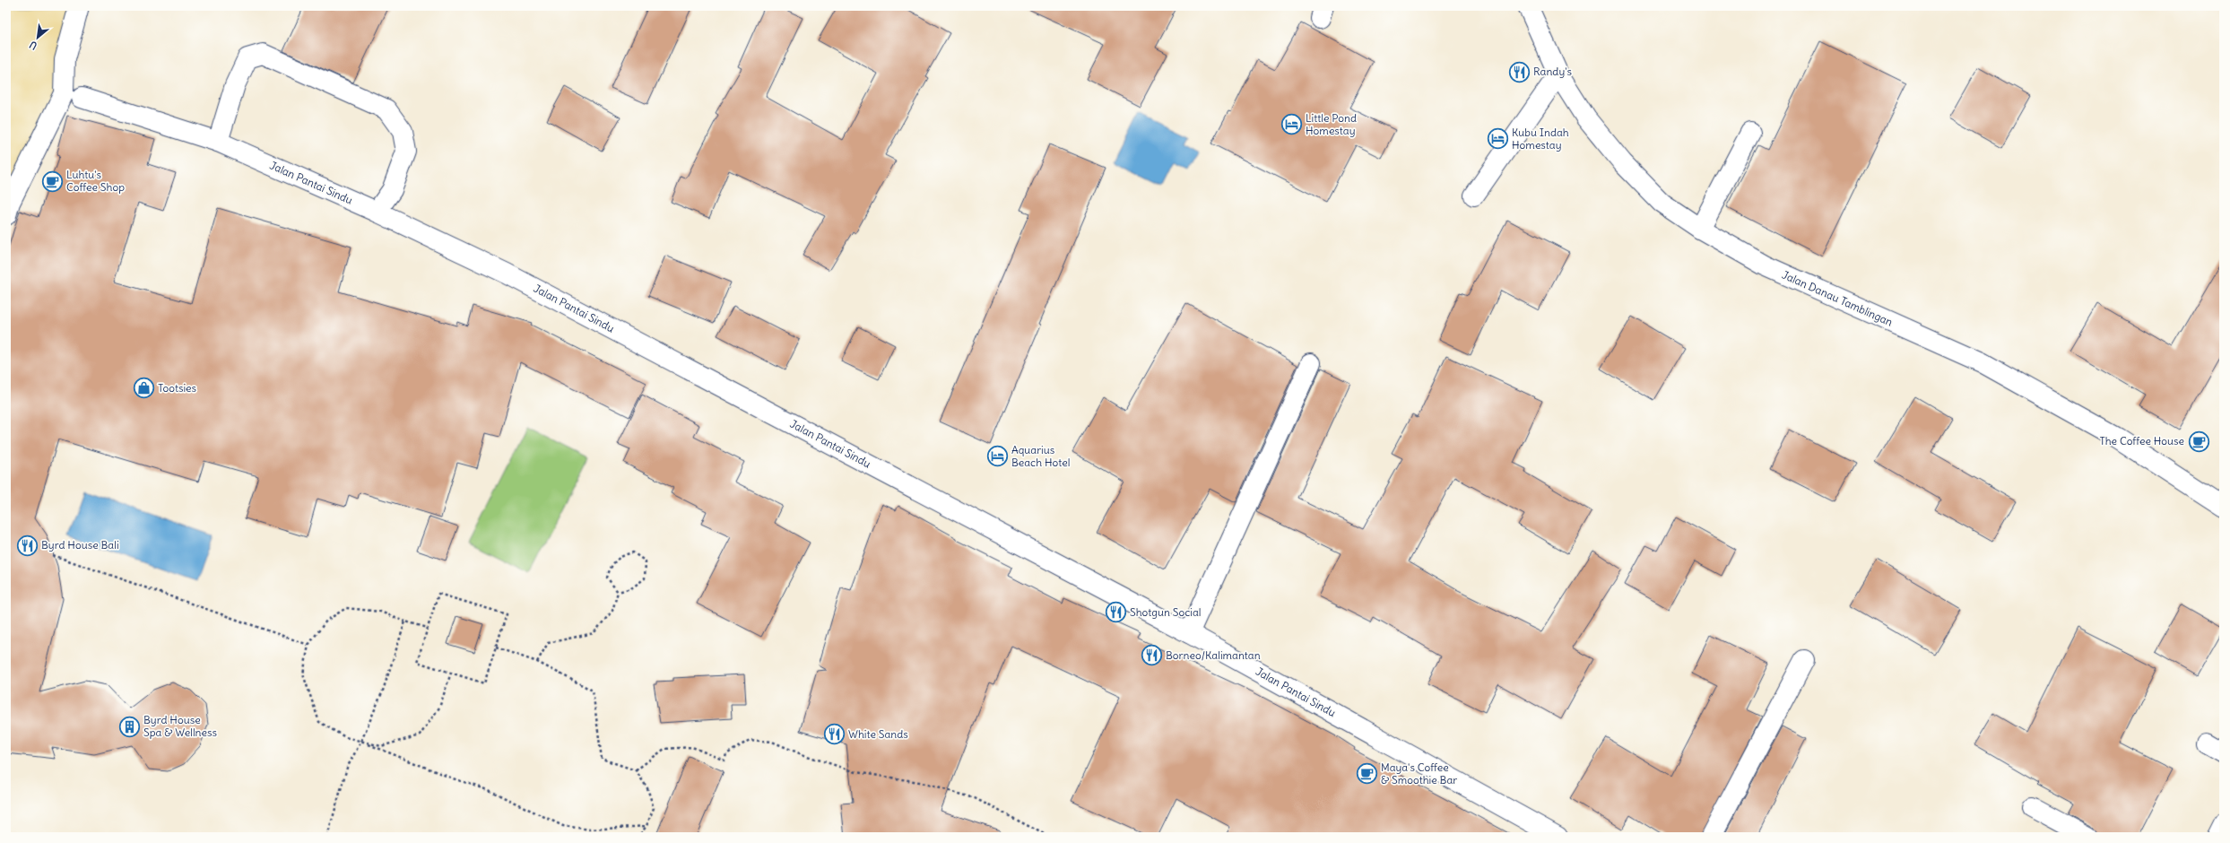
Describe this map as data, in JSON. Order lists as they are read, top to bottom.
{
  "streets": {
    "street": ["Jalan Pantai Sindu", "Jalan Danau Tamblingan"]
  },
  "places": {
    "restaurant": [
      "Randy's",
      "Byrd House Bali",
      "Shotgun Social",
      "Borneo/Kalimantan",
      "White Sands"
    ],
    "hotel": ["Little Pond Homestay", "Kubu Indah Homestay", "Aquarius Beach Hotel"],
    "cafe": ["Luhtu's Coffee Shop", "The Coffee House", "Maya's Coffee & Smoothie Bar"],
    "shop": ["Tootsies"],
    "building": ["Byrd House Spa & Wellness"]
  },
  "north": "bottom left"
}
